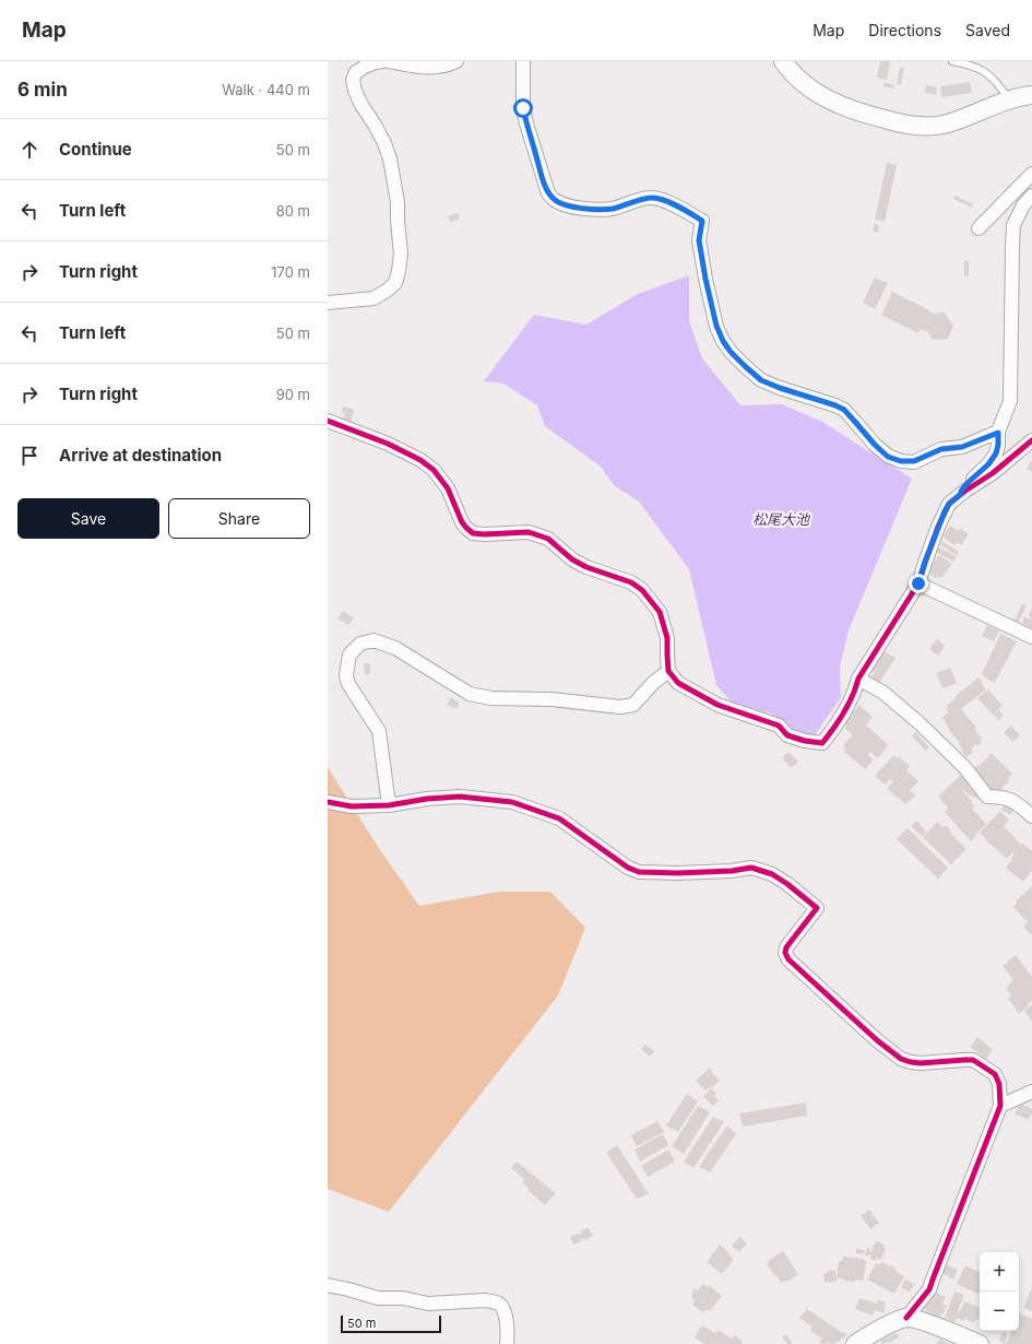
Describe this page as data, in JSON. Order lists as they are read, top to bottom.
{
  "water": ["松尾大池"],
  "scale_bar": "50 m",
  "page": {
    "header": "Map",
    "nav": ["Map", "Directions", "Saved"],
    "heading": ["6 min", "Walk · 440 m"],
    "list": [
      ["Continue", "50 m"],
      ["Turn left", "80 m"],
      ["Turn right", "170 m"],
      ["Turn left", "50 m"],
      ["Turn right", "90 m"],
      "Arrive at destination"
    ],
    "buttons": ["Save", "Share"],
    "map_buttons": ["+", "−"],
    "scale": "50 m"
  }
}
